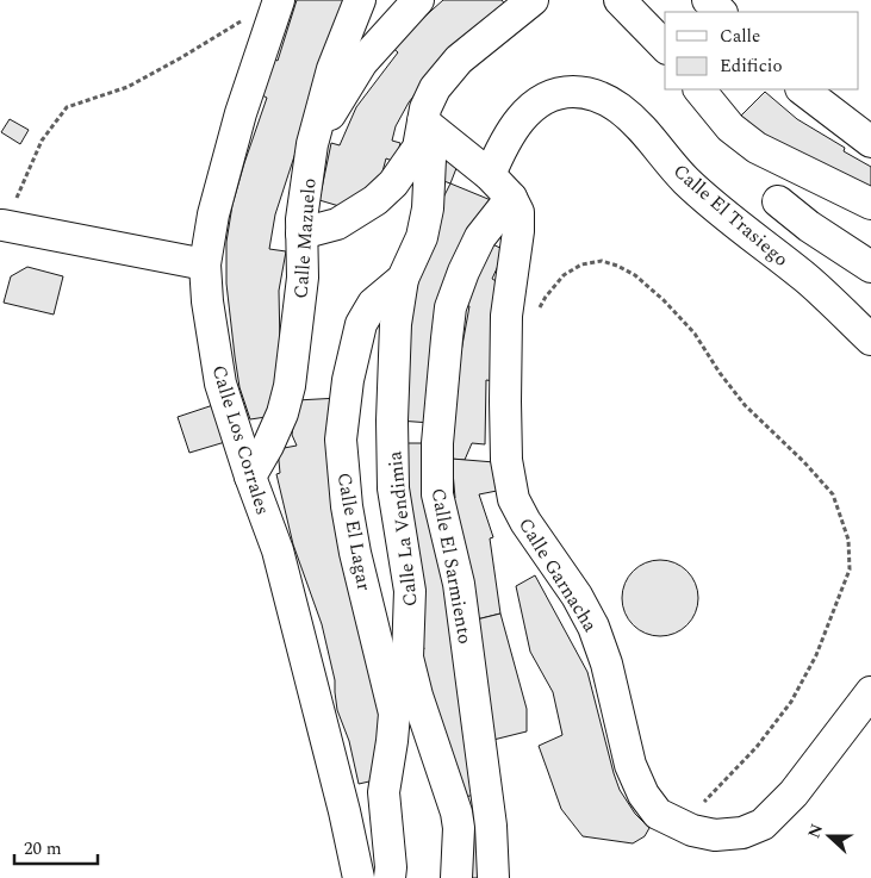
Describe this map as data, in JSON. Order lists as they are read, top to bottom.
{
  "streets": {
    "street": [
      "Calle El Trasiego",
      "Calle Mazuelo",
      "Calle Los Corrales",
      "Calle La Vendimia",
      "Calle El Lagar",
      "Calle El Sarmiento",
      "Calle Garnacha"
    ]
  },
  "crossings": [
    ["Calle El Trasiego", "Calle Garnacha"],
    ["Calle Mazuelo", "Calle Los Corrales"],
    ["Calle La Vendimia", "Calle El Lagar"],
    ["Calle El Lagar", "Calle Garnacha"],
    ["Calle El Sarmiento", "Calle Garnacha"]
  ],
  "legend": ["Calle", "Edificio"],
  "scale_bar": "20 m",
  "north": "left"
}
